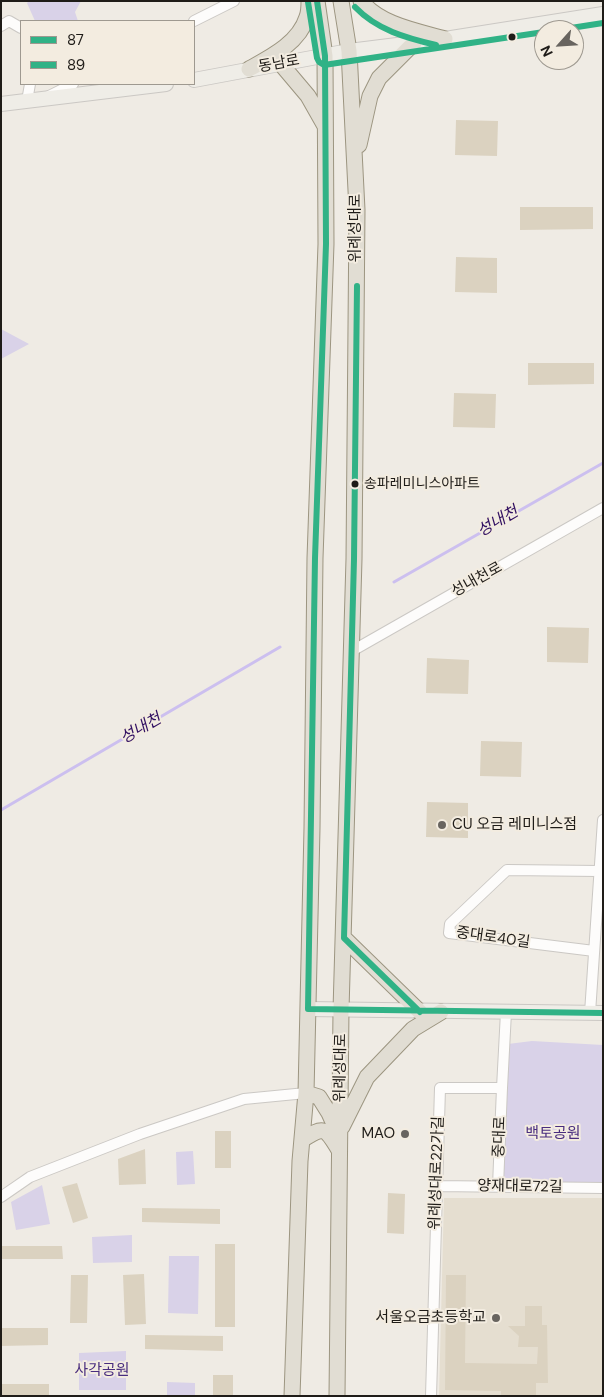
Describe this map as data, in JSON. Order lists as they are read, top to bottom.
{
  "streets": {
    "main road": ["동남로", "위례성대로"],
    "street": [
      "성내천로",
      "중대로40길",
      "중대로",
      "위례성대로22가길",
      "양재대로72길"
    ]
  },
  "crossings": [
    ["동남로", "위례성대로"],
    ["위례성대로", "성내천로"],
    ["중대로", "위례성대로22가길"],
    ["중대로", "양재대로72길"],
    ["위례성대로22가길", "양재대로72길"]
  ],
  "water": ["성내천"],
  "parks": ["백토공원", "사각공원"],
  "places": [
    "송파레미니스아파트",
    "CU 오금 레미니스점",
    "MAO",
    "서울오금초등학교"
  ],
  "lines": ["transit line 87", "transit line 89"],
  "legend": ["87", "89"],
  "north": "bottom left"
}
